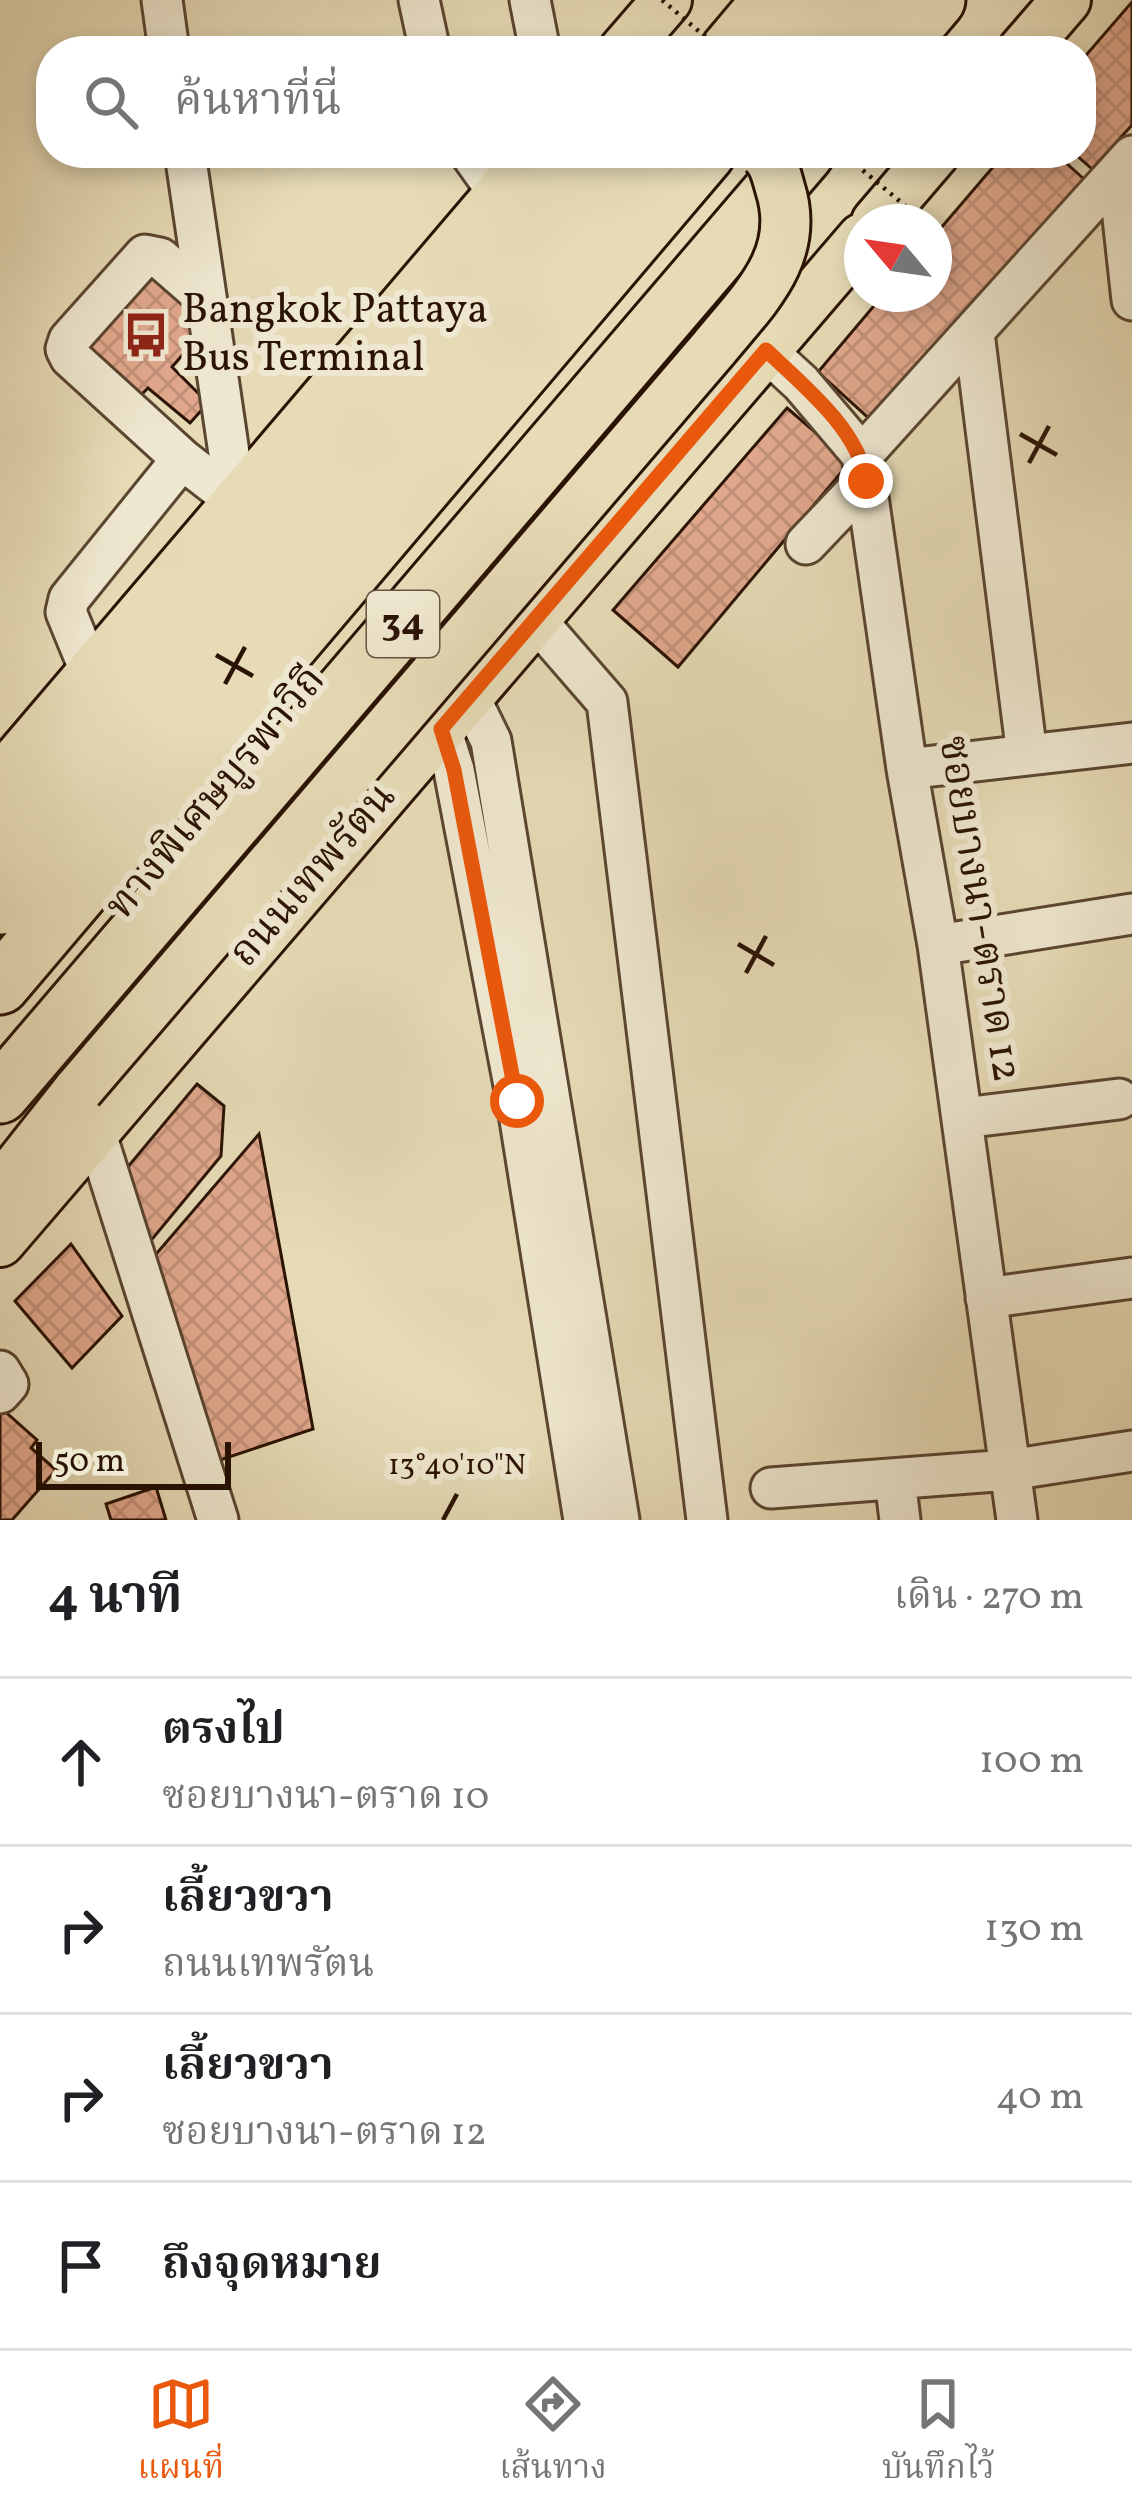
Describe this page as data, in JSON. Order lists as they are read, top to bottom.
{
  "streets": {
    "highway": ["34", "ทางพิเศษบูรพาวิถี"],
    "main road": ["ถนนเทพรัตน"],
    "street": ["ซอยบางนา-ตราด 12"]
  },
  "places": {
    "bus stop": ["Bangkok Pattaya Bus Terminal"]
  },
  "scale_bar": "50 m",
  "north": "top left",
  "page": {
    "search": "ค้นหาที่นี่",
    "scale": "50 m",
    "heading": ["4 นาที", "เดิน · 270 m"],
    "list": [
      ["ตรงไป", "ซอยบางนา-ตราด 10", "100 m"],
      ["เลี้ยวขวา", "ถนนเทพรัตน", "130 m"],
      ["เลี้ยวขวา", "ซอยบางนา-ตราด 12", "40 m"],
      "ถึงจุดหมาย"
    ],
    "nav": ["แผนที่", "เส้นทาง", "บันทึกไว้"]
  },
  "coordinates": ["13°40'10\"N"]
}
